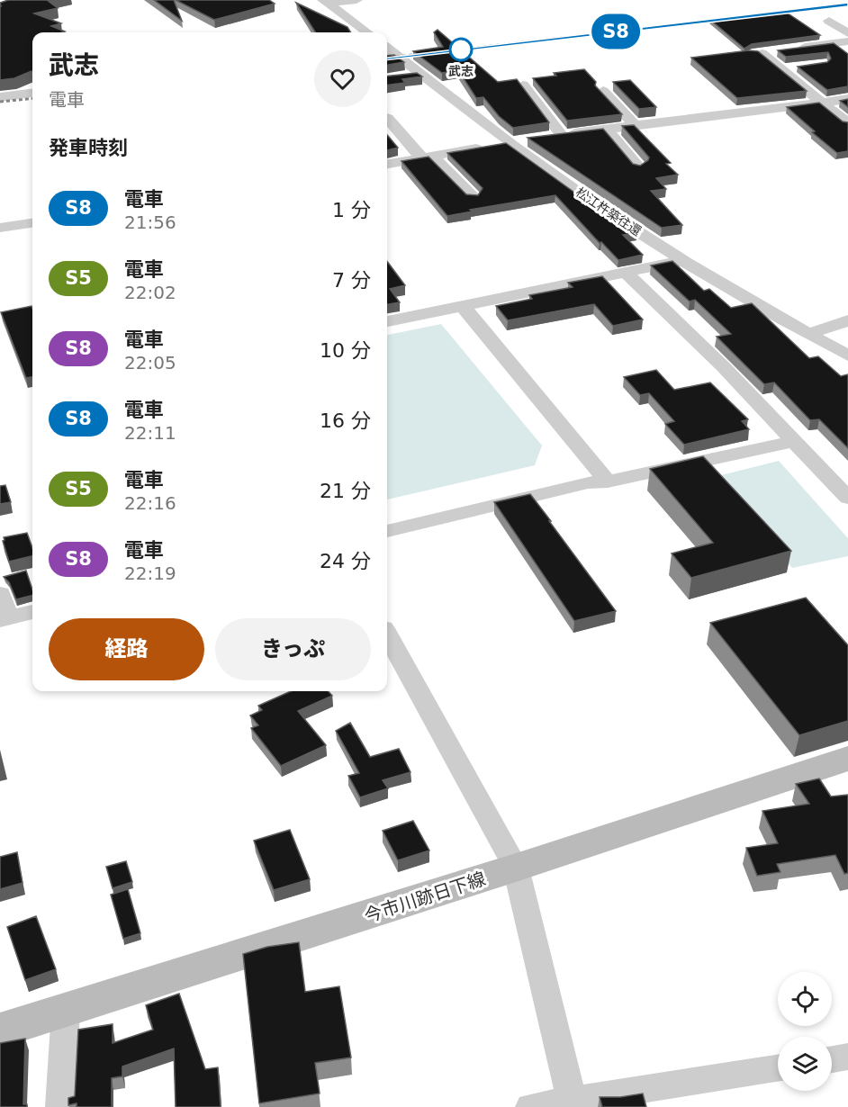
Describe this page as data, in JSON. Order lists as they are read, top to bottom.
{
  "streets": {
    "street": ["松江杵築往還", "今市川跡日下線"]
  },
  "places": ["武志"],
  "page": {
    "on_map": "S8",
    "heading": [
      ["武志", "電車"],
      "発車時刻"
    ],
    "list": [
      {
        "mark": "S8",
        "name": "電車",
        "note": "21:56",
        "value": "1 分"
      },
      {
        "mark": "S5",
        "name": "電車",
        "note": "22:02",
        "value": "7 分"
      },
      {
        "mark": "S8",
        "name": "電車",
        "note": "22:05",
        "value": "10 分"
      },
      {
        "mark": "S8",
        "name": "電車",
        "note": "22:11",
        "value": "16 分"
      },
      {
        "mark": "S5",
        "name": "電車",
        "note": "22:16",
        "value": "21 分"
      },
      {
        "mark": "S8",
        "name": "電車",
        "note": "22:19",
        "value": "24 分"
      }
    ],
    "buttons": ["経路", "きっぷ"]
  }
}
